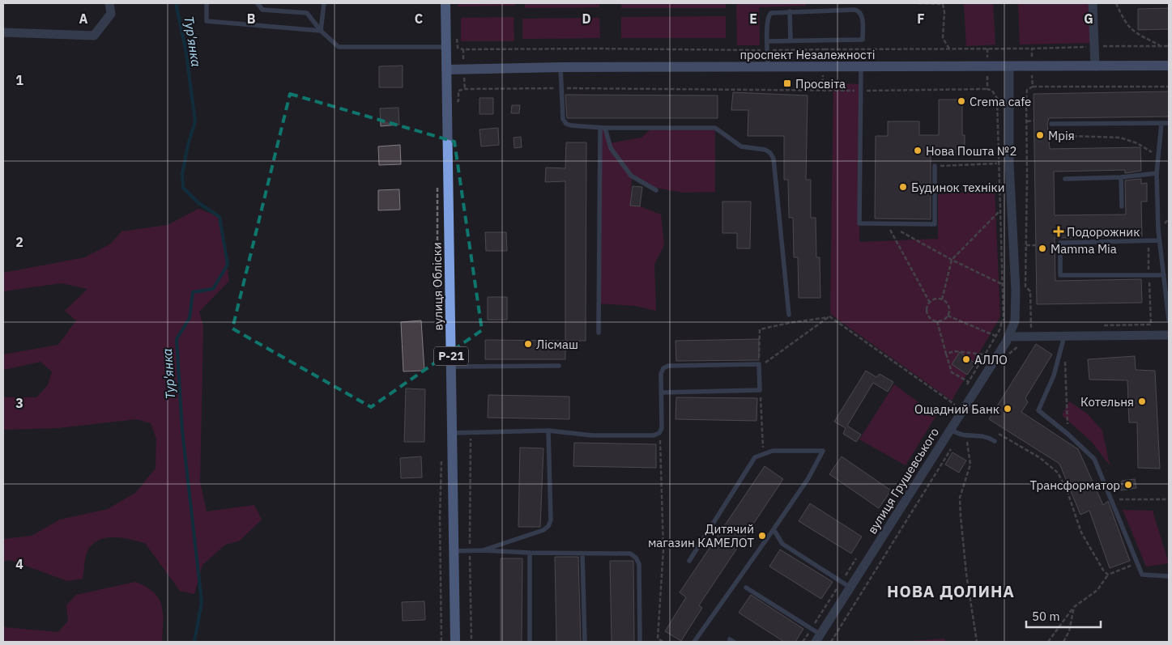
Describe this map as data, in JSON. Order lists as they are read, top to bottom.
{
  "streets": {
    "main road": ["проспект Незалежності", "вулиця Обліски", "Р-21"],
    "street": ["вулиця Грушевського"]
  },
  "crossings": [
    ["проспект Незалежності", "вулиця Обліски"],
    ["проспект Незалежності", "вулиця Грушевського"]
  ],
  "districts": ["НОВА ДОЛИНА"],
  "water": ["Тур'янка"],
  "places": {
    "transit": ["Просвіта"],
    "other": [
      "Crema cafe",
      "Мрія",
      "Нова Пошта №2",
      "Будинок техніки",
      "Mamma Mia",
      "Лісмаш",
      "АЛЛО",
      "Котельня",
      "Ощадний Банк",
      "Трансформатор",
      "Дитячий магазин КАМЕЛОТ"
    ],
    "health": ["Подорожник"]
  },
  "scale_bar": "50 m",
  "grid": {
    "columns": [
      "A",
      "B",
      "C",
      "D",
      "E",
      "F",
      "G"
    ],
    "rows": [
      "1",
      "2",
      "3",
      "4"
    ]
  }
}
